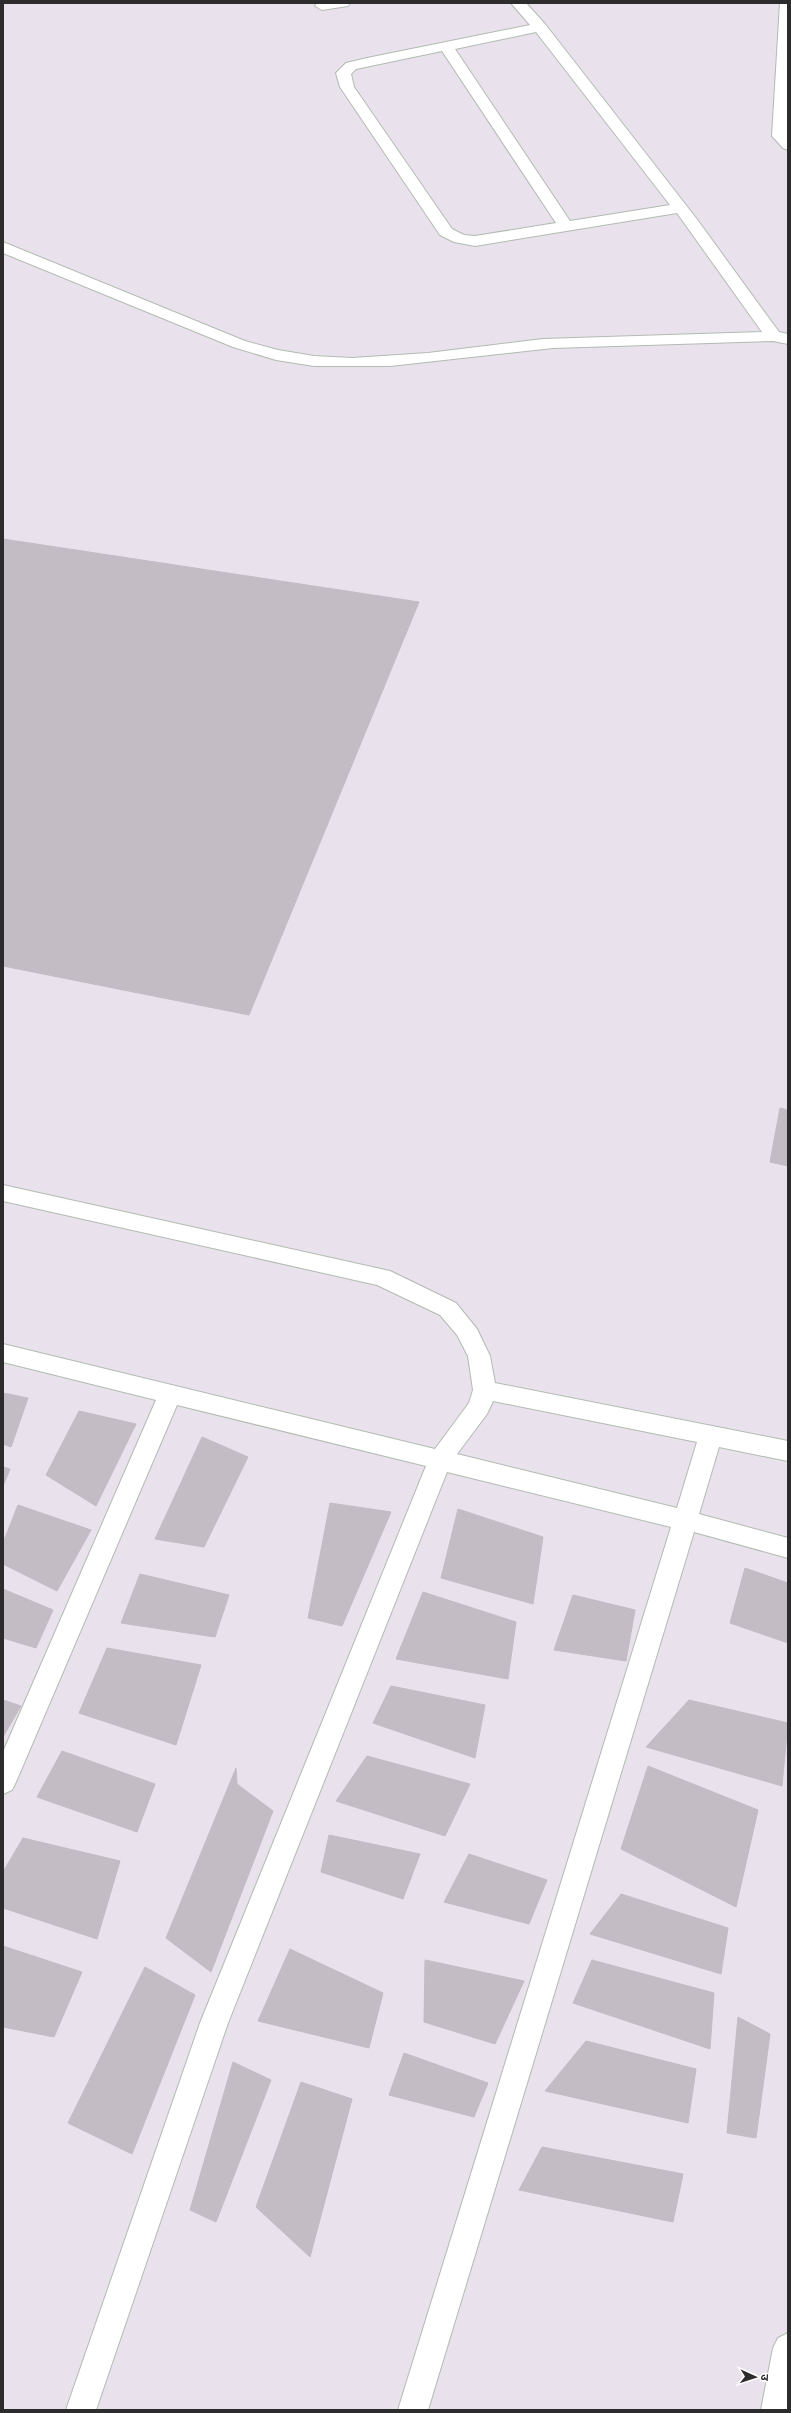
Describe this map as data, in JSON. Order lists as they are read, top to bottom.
{
  "north": "right"
}
